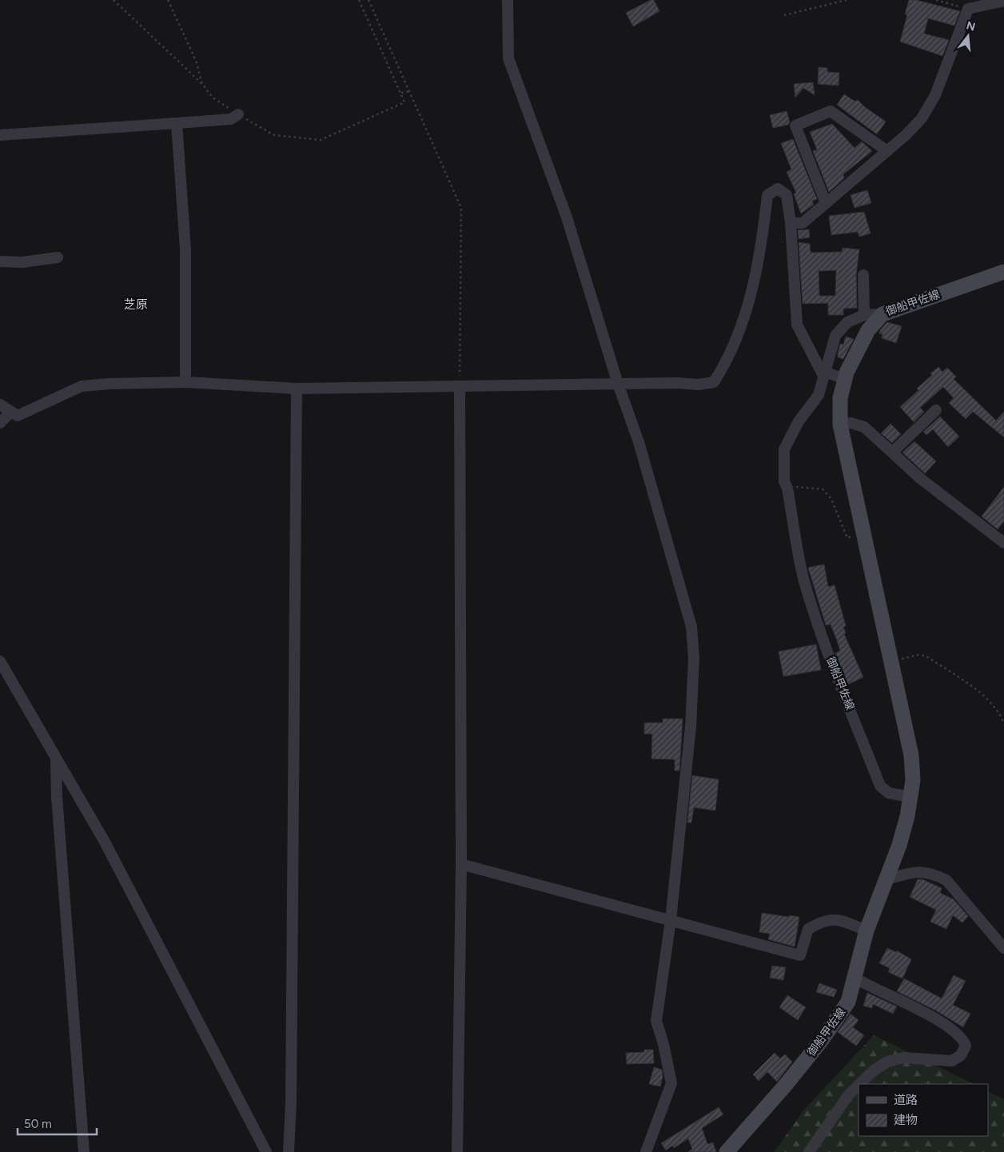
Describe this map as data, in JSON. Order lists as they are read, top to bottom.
{
  "streets": {
    "main road": ["御船甲佐線"]
  },
  "districts": ["芝原"],
  "legend": ["道路", "建物"],
  "scale_bar": "50 m",
  "north": "top"
}
